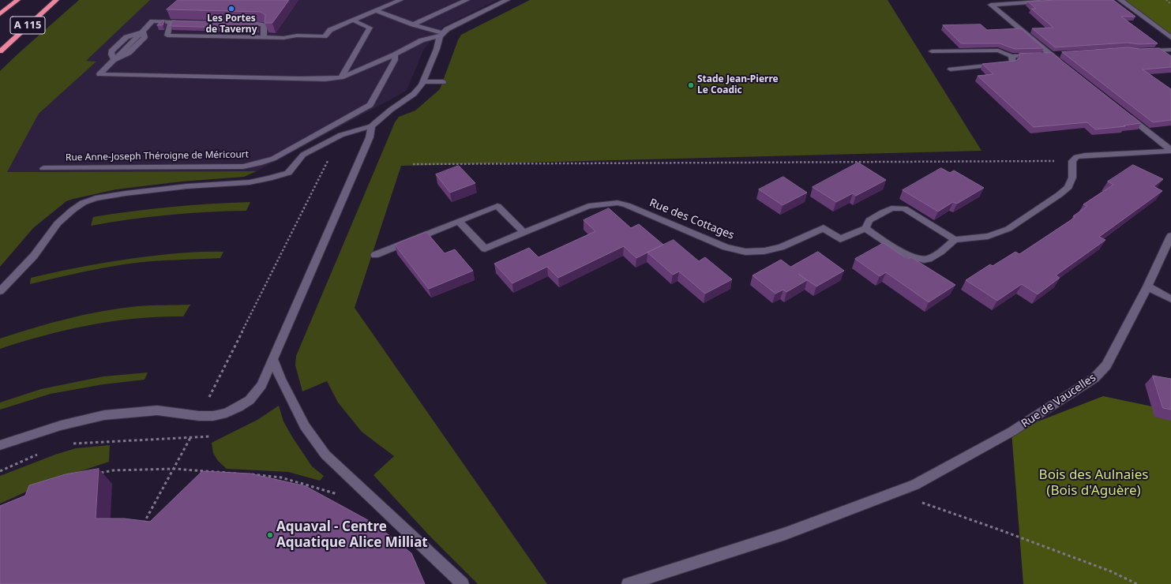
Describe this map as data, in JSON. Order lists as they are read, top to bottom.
{
  "streets": {
    "highway": ["A 115"],
    "street": ["Rue Anne-Joseph Théroigne de Méricourt", "Rue des Cottages", "Rue de Vaucelles"]
  },
  "parks": ["Bois des Aulnaies (Bois d'Aguère)"],
  "places": ["Les Portes de Taverny", "Stade Jean-Pierre Le Coadic", "Aquaval - Centre Aquatique Alice Milliat"]
}
